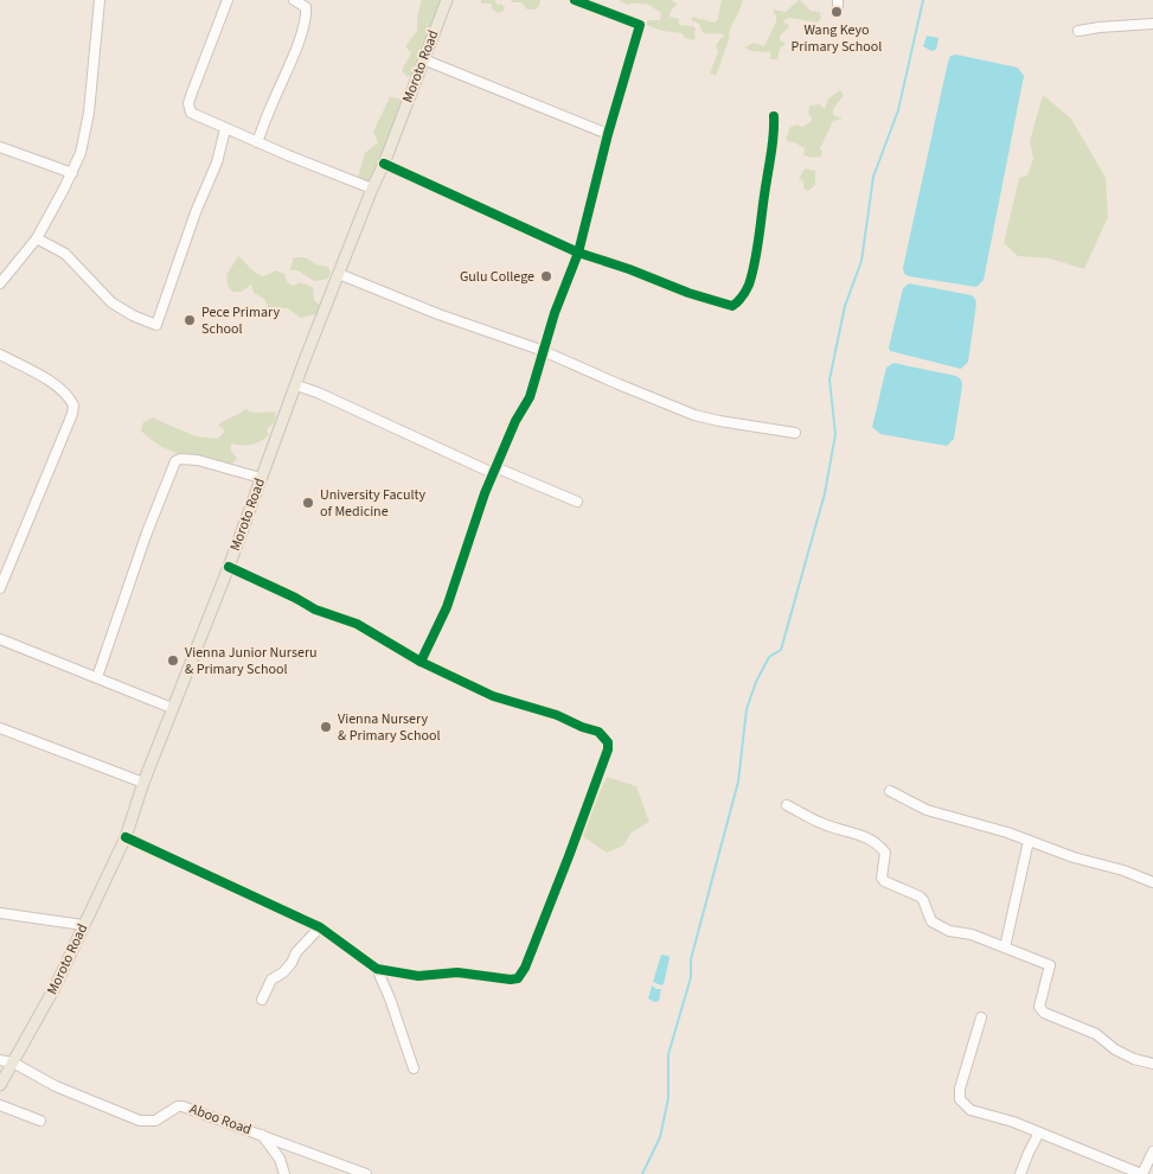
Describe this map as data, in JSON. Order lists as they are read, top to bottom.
{
  "streets": {
    "main road": ["Moroto Road"],
    "street": ["Aboo Road"]
  },
  "crossings": [
    ["Moroto Road", "Aboo Road"]
  ],
  "places": [
    "Wang Keyo Primary School",
    "Gulu College",
    "Pece Primary School",
    "University Faculty of Medicine",
    "Vienna Junior Nurseru & Primary School",
    "Vienna Nursery & Primary School"
  ]
}
